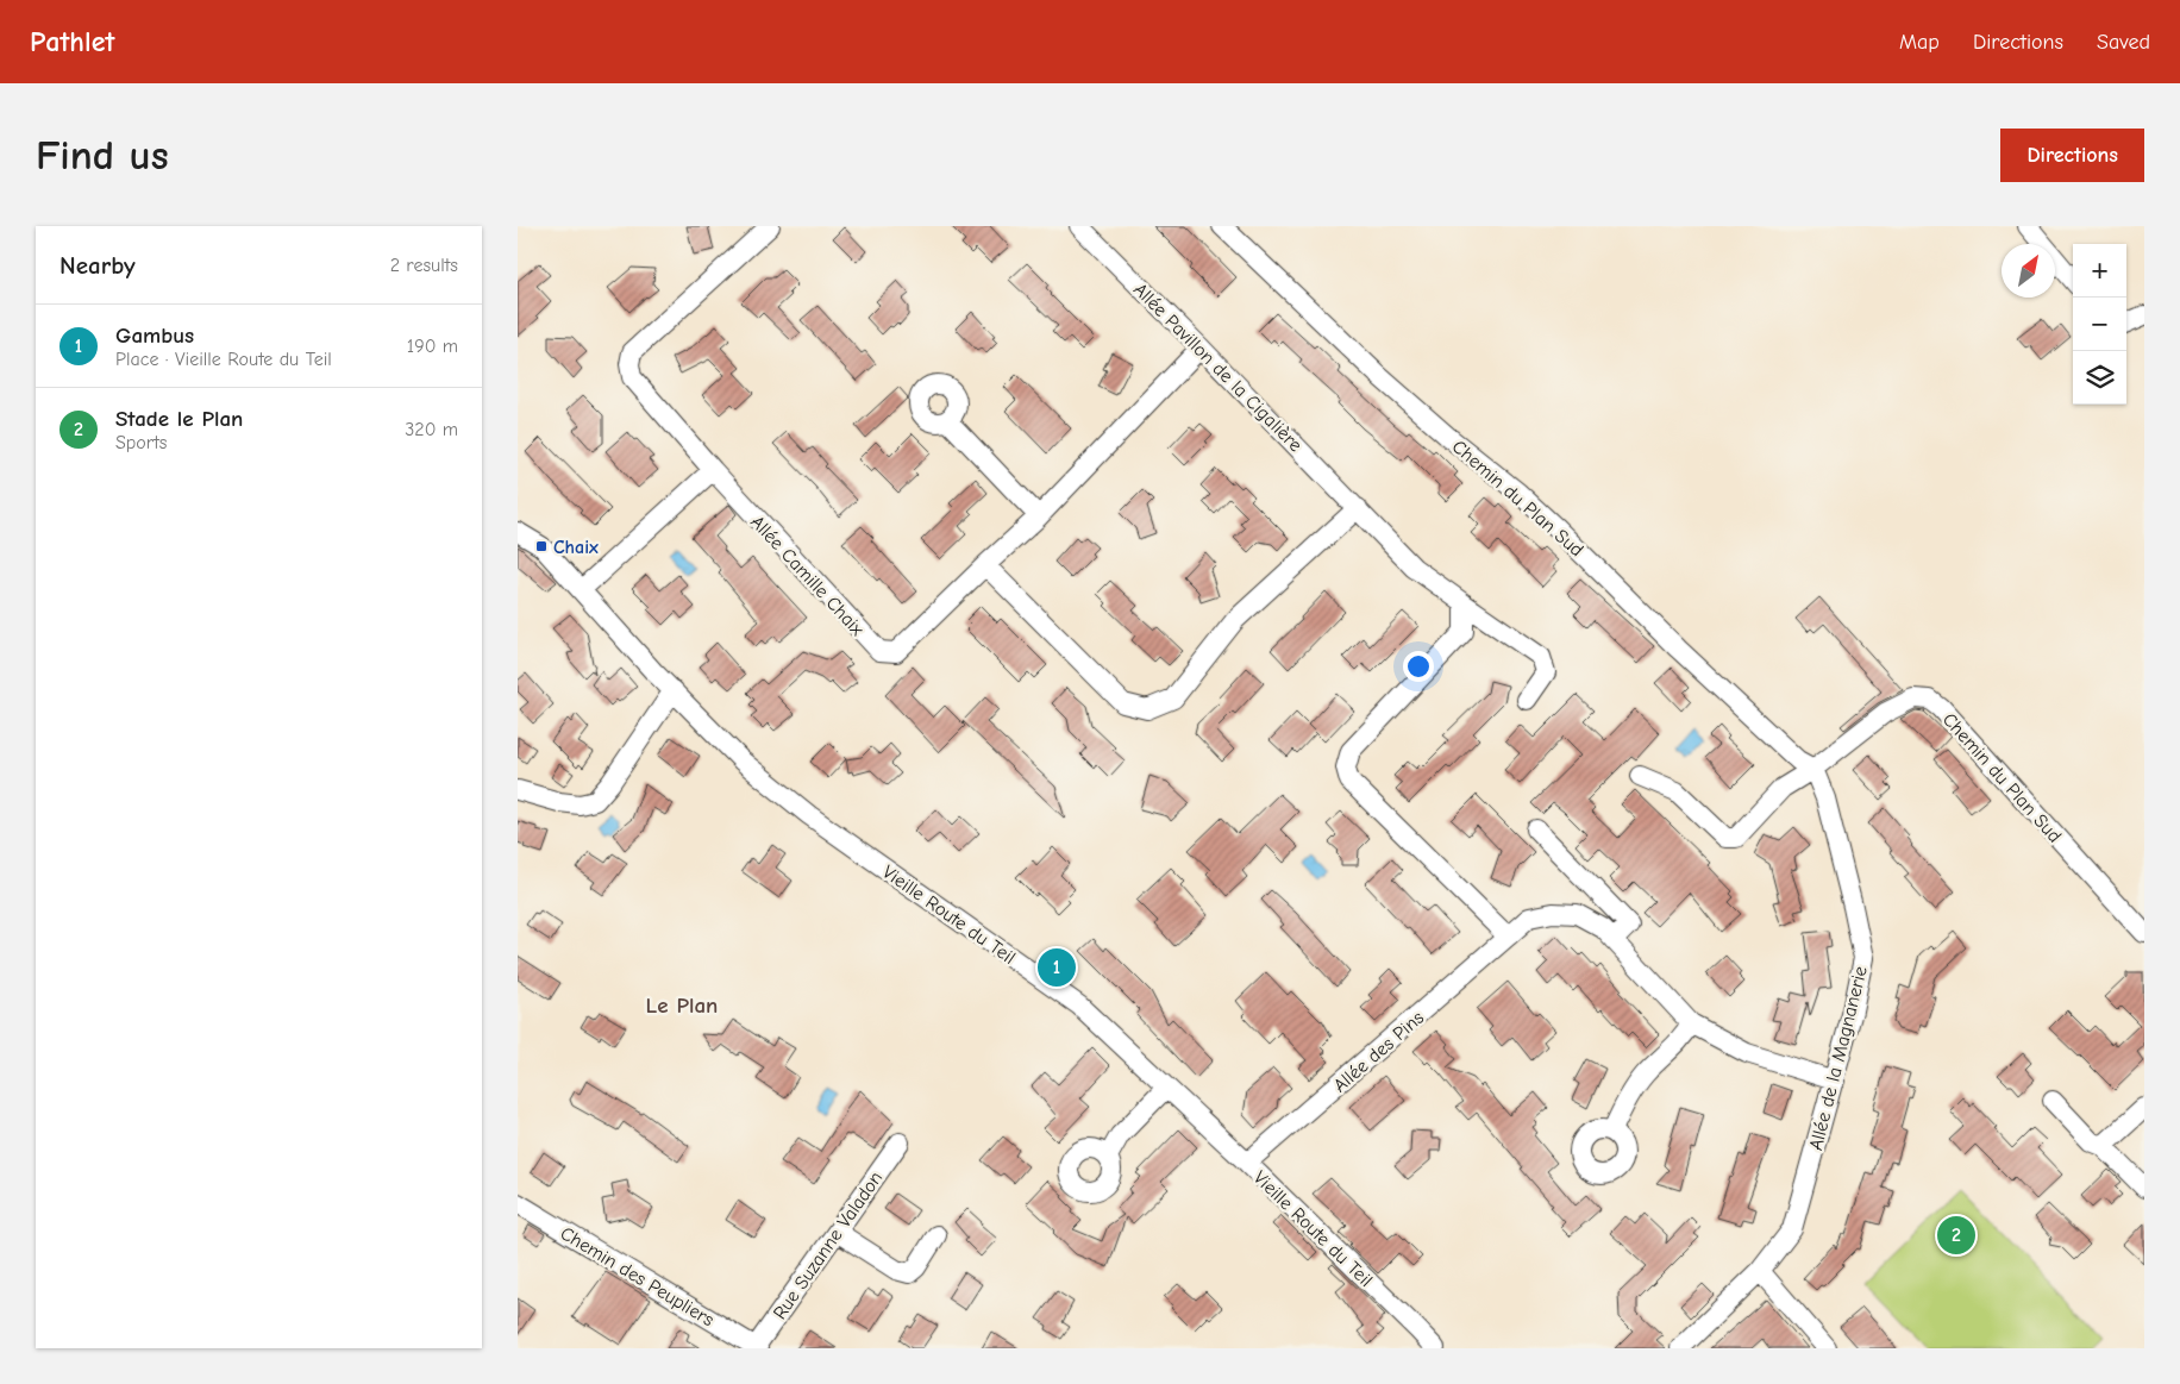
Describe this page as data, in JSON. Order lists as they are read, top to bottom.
{
  "streets": {
    "street": [
      "Allée Pavillon de la Cigalière",
      "Chemin du Plan Sud",
      "Allée Camille Chaix",
      "Vieille Route du Teil",
      "Allée des Pins",
      "Allée de la Magnanerie",
      "Rue Suzanne Valadon",
      "Chemin des Peupliers"
    ]
  },
  "crossings": [
    ["Allée Pavillon de la Cigalière", "Allée Camille Chaix"],
    ["Chemin du Plan Sud", "Allée de la Magnanerie"],
    ["Vieille Route du Teil", "Allée des Pins"],
    ["Allée des Pins", "Allée de la Magnanerie"],
    ["Rue Suzanne Valadon", "Chemin des Peupliers"]
  ],
  "districts": ["Le Plan"],
  "places": {
    "transit": ["Chaix"]
  },
  "north": "top right",
  "page": {
    "header": "Pathlet",
    "nav": ["Map", "Directions", "Saved"],
    "buttons": "Directions",
    "title": "Find us",
    "heading": ["Nearby", "2 results"],
    "map_buttons": ["+", "−"],
    "list": [
      {
        "mark": "1",
        "name": "Gambus",
        "note": "Place · Vieille Route du Teil",
        "value": "190 m"
      },
      {
        "mark": "2",
        "name": "Stade le Plan",
        "note": "Sports",
        "value": "320 m"
      }
    ],
    "pins": ["1", "2"]
  }
}
